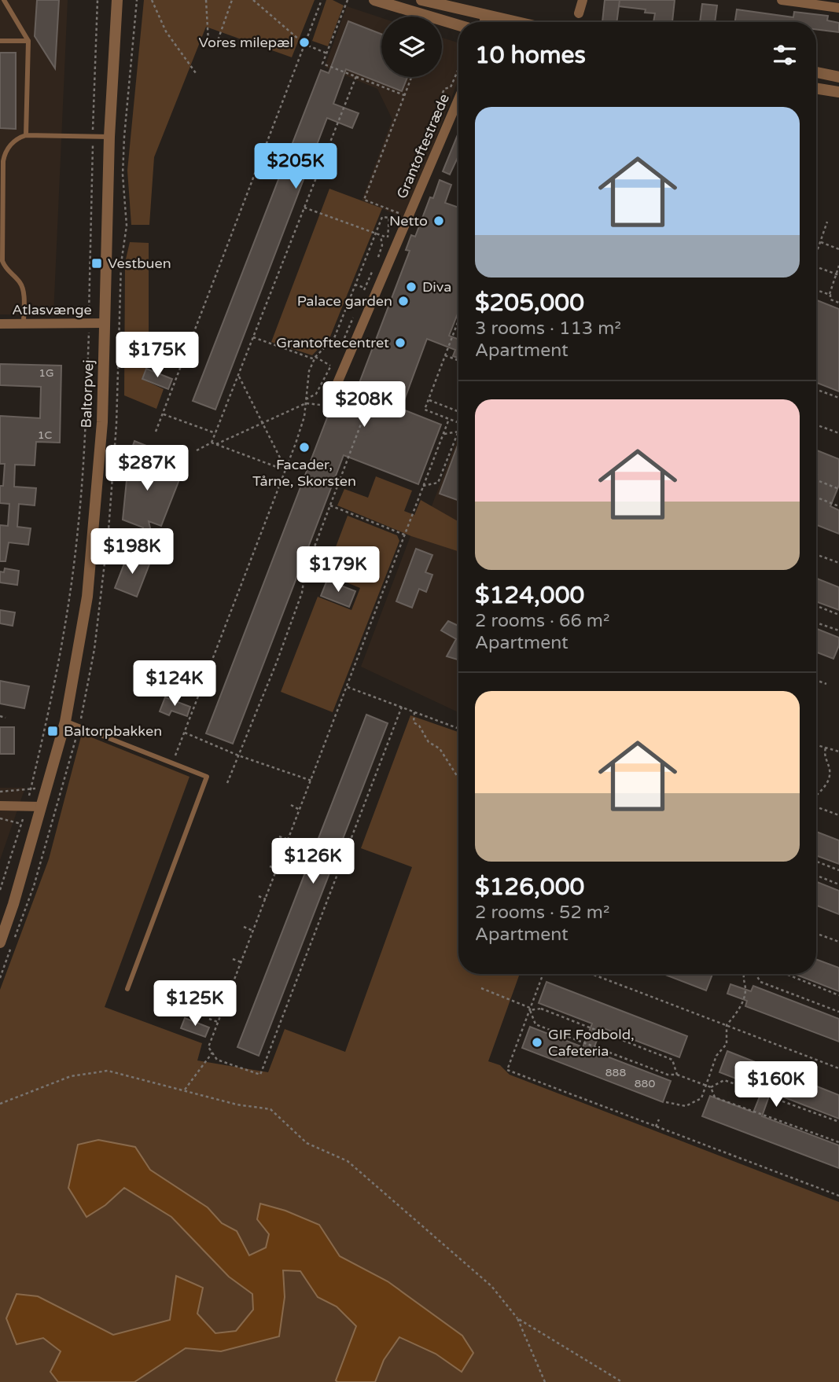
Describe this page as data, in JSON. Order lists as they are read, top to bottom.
{
  "streets": {
    "street": ["Grantoftestræde", "Atlasvænge", "Baltorpvej"]
  },
  "crossings": [
    ["Atlasvænge", "Baltorpvej"]
  ],
  "places": {
    "other": [
      "Vores milepæl",
      "Netto",
      "Diva",
      "Palace garden",
      "Grantoftecentret",
      "Facader, Tårne, Skorsten",
      "GIF Fodbold, Cafeteria"
    ],
    "transit": ["Vestbuen", "Baltorpbakken"]
  },
  "house_numbers": [
    "1G",
    "1C",
    "888",
    "880"
  ],
  "page": {
    "heading": "10 homes",
    "list": [
      {
        "name": "$205,000",
        "note": "3 rooms · 113 m² · Apartment"
      },
      {
        "name": "$124,000",
        "note": "2 rooms · 66 m² · Apartment"
      },
      {
        "name": "$126,000",
        "note": "2 rooms · 52 m² · Apartment"
      }
    ],
    "price": [
      "$205K",
      "$175K",
      "$208K",
      "$287K",
      "$198K",
      "$179K",
      "$124K",
      "$126K",
      "$125K",
      "$160K"
    ]
  }
}
